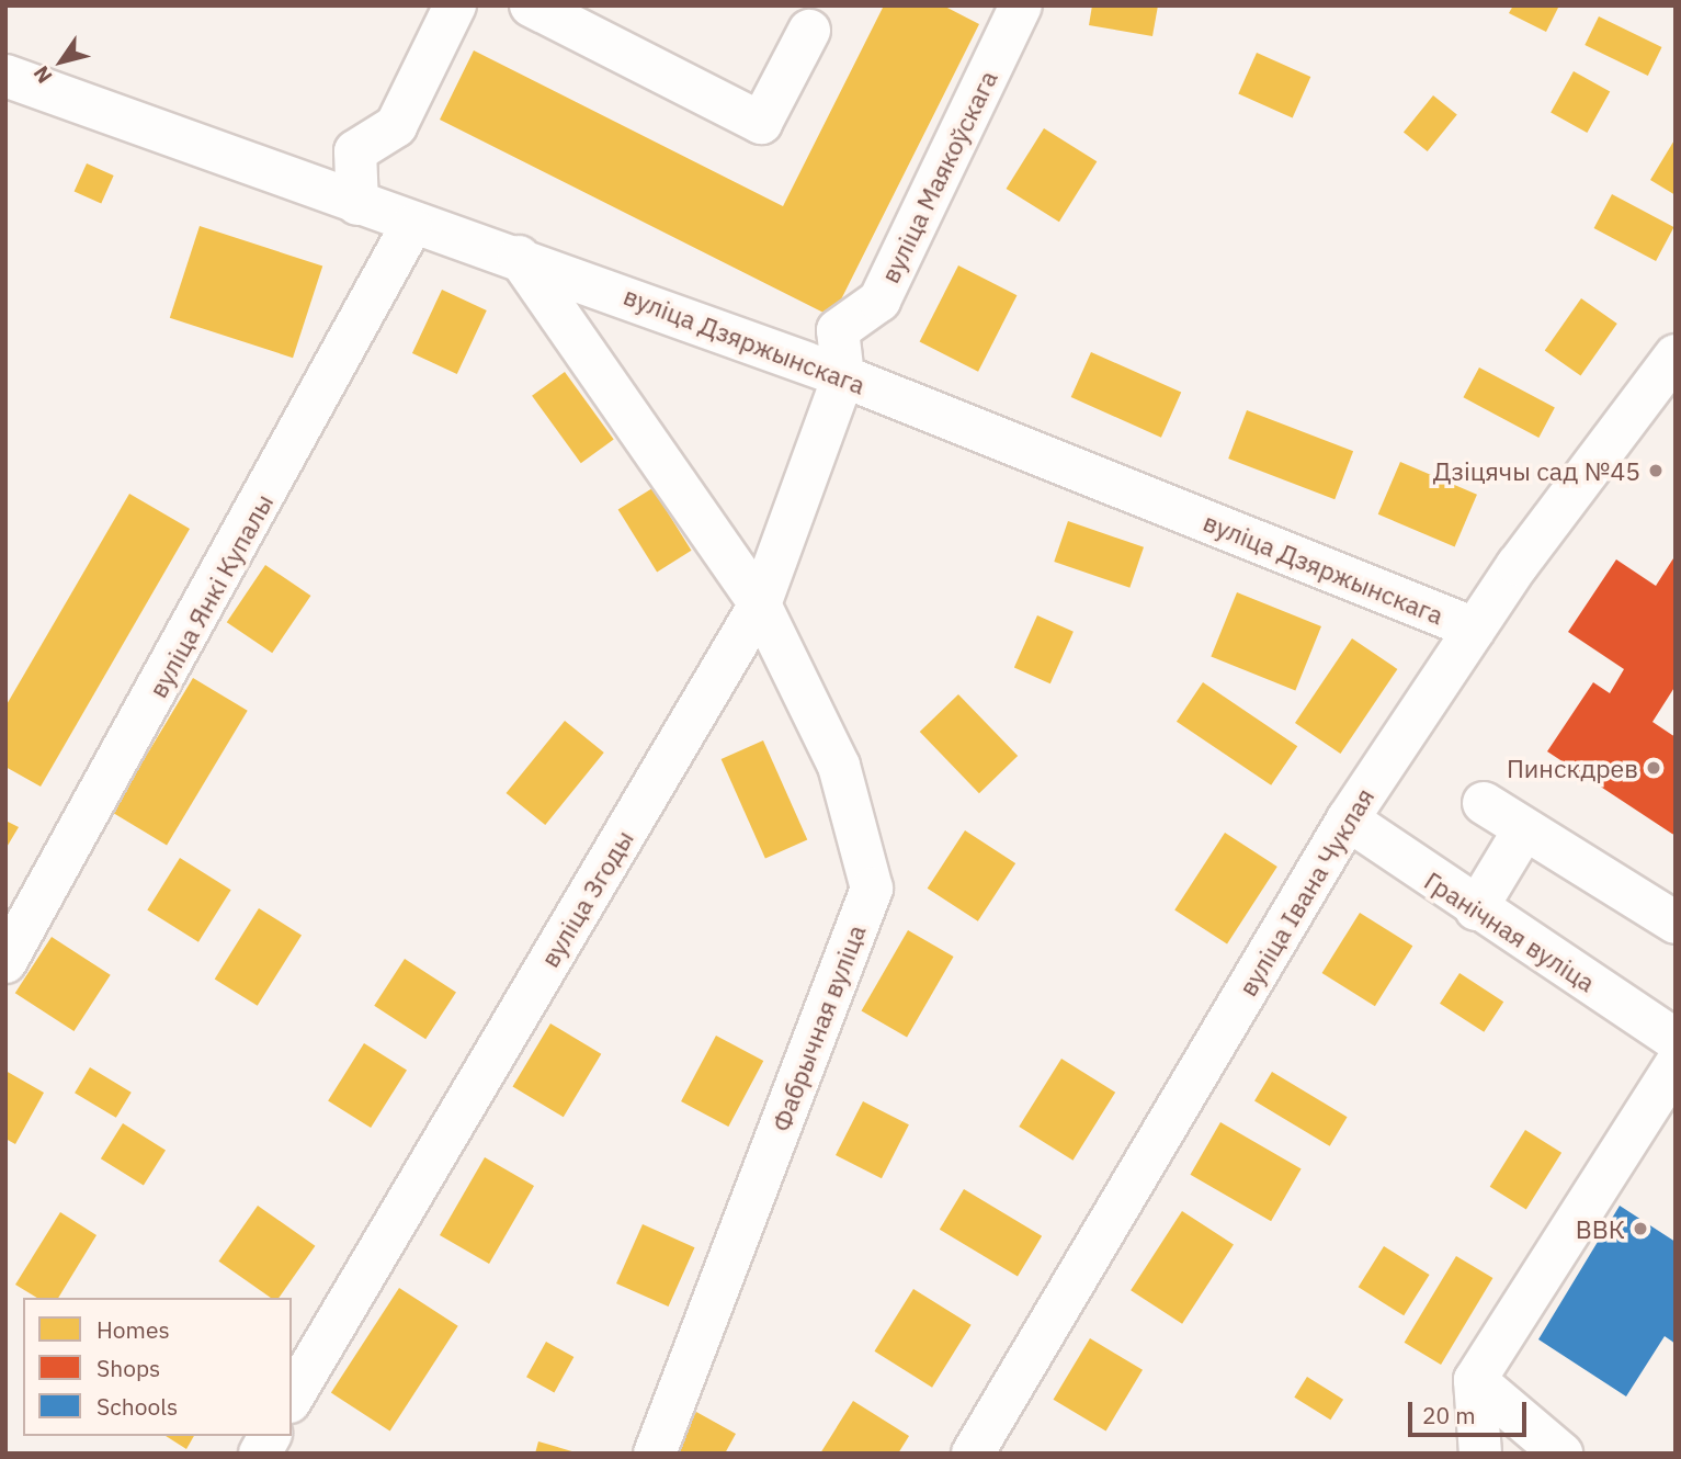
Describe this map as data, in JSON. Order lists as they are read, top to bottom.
{
  "streets": {
    "street": [
      "вуліца Маякоўскага",
      "вуліца Дзяржынскага",
      "вуліца Янкі Купалы",
      "вуліца Івана Чуклая",
      "вуліца Згоды",
      "Гранічная вуліца",
      "Фабрычная вуліца"
    ]
  },
  "crossings": [
    ["вуліца Маякоўскага", "вуліца Дзяржынскага"],
    ["вуліца Маякоўскага", "вуліца Згоды"],
    ["вуліца Дзяржынскага", "вуліца Янкі Купалы"],
    ["вуліца Дзяржынскага", "вуліца Івана Чуклая"],
    ["вуліца Дзяржынскага", "вуліца Згоды"],
    ["вуліца Дзяржынскага", "Фабрычная вуліца"],
    ["вуліца Івана Чуклая", "Гранічная вуліца"],
    ["вуліца Згоды", "Фабрычная вуліца"]
  ],
  "places": ["Дзіцячы сад №45", "Пинскдрев", "ВВК"],
  "legend": ["Homes", "Shops", "Schools"],
  "scale_bar": "20 m",
  "north": "bottom left"
}
